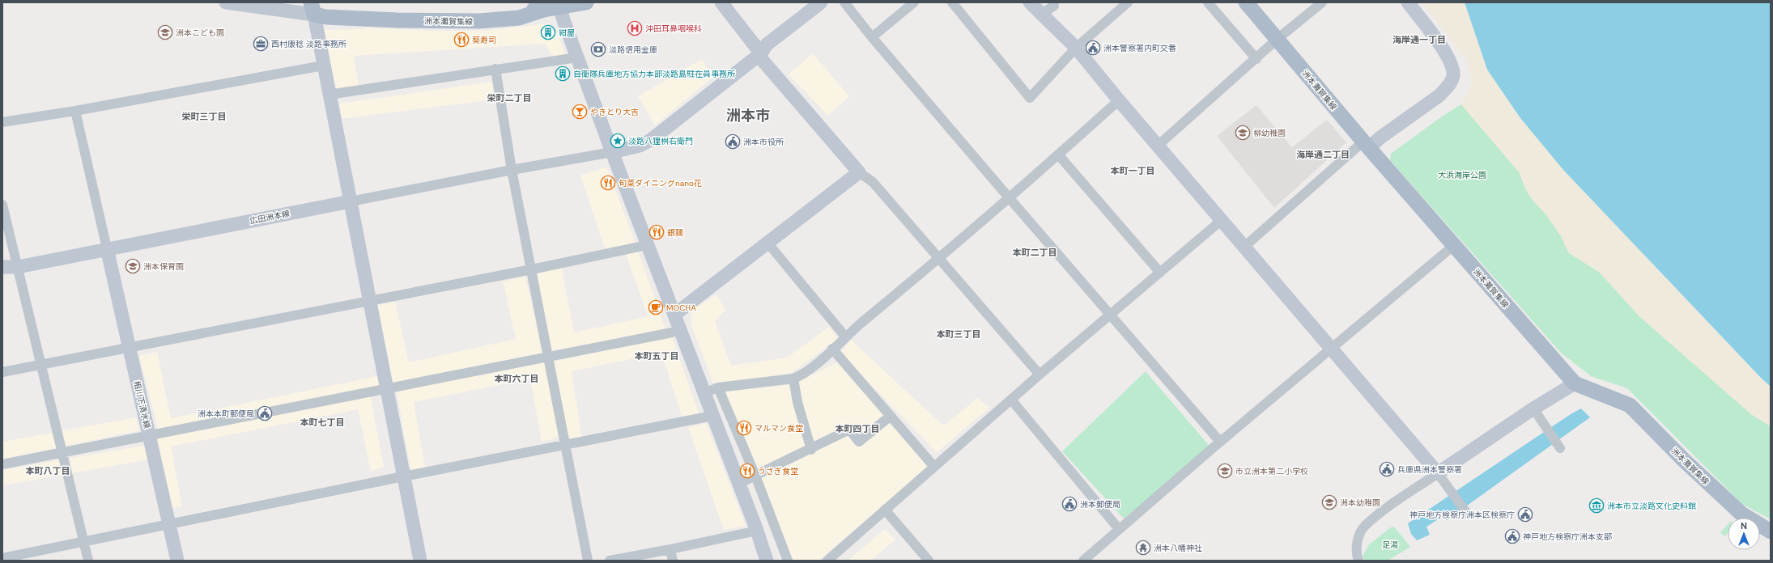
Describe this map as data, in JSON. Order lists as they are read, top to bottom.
{
  "streets": {
    "main road": ["洲本灘賀集線"],
    "street": ["広田洲本線", "相川下清水線"]
  },
  "crossings": [
    ["広田洲本線", "相川下清水線"]
  ],
  "districts": [
    "海岸通一丁目",
    "栄町二丁目",
    "洲本市",
    "栄町三丁目",
    "海岸通二丁目",
    "本町一丁目",
    "本町二丁目",
    "本町三丁目",
    "本町五丁目",
    "本町六丁目",
    "本町七丁目",
    "本町四丁目",
    "本町八丁目"
  ],
  "parks": ["大浜海岸公園", "足湯"],
  "places": {
    "hospital": ["沖田耳鼻咽喉科"],
    "school or university": [
      "洲本こども園",
      "柳幼稚園",
      "洲本保育園",
      "市立洲本第二小学校",
      "洲本幼稚園"
    ],
    "building": ["紺屋", "自衛隊兵庫地方協力本部淡路島駐在員事務所"],
    "restaurant": [
      "葵寿司",
      "旬菜ダイニングnano花",
      "銀麺",
      "マルマン食堂",
      "うさぎ食堂"
    ],
    "office": ["西村康稔 淡路事務所"],
    "public building": [
      "洲本警察署内町交番",
      "洲本市役所",
      "洲本本町郵便局",
      "兵庫県洲本警察署",
      "洲本郵便局",
      "神戸地方検察庁洲本区検察庁",
      "神戸地方検察庁洲本支部"
    ],
    "bank": ["淡路信用金庫"],
    "bar": ["やきとり大吉"],
    "place": ["淡路八狸桝右衛門"],
    "cafe": ["MOCHA"],
    "museum": ["洲本市立淡路文化史料館"],
    "temple": ["洲本八幡神社"]
  },
  "north": "top"
}
